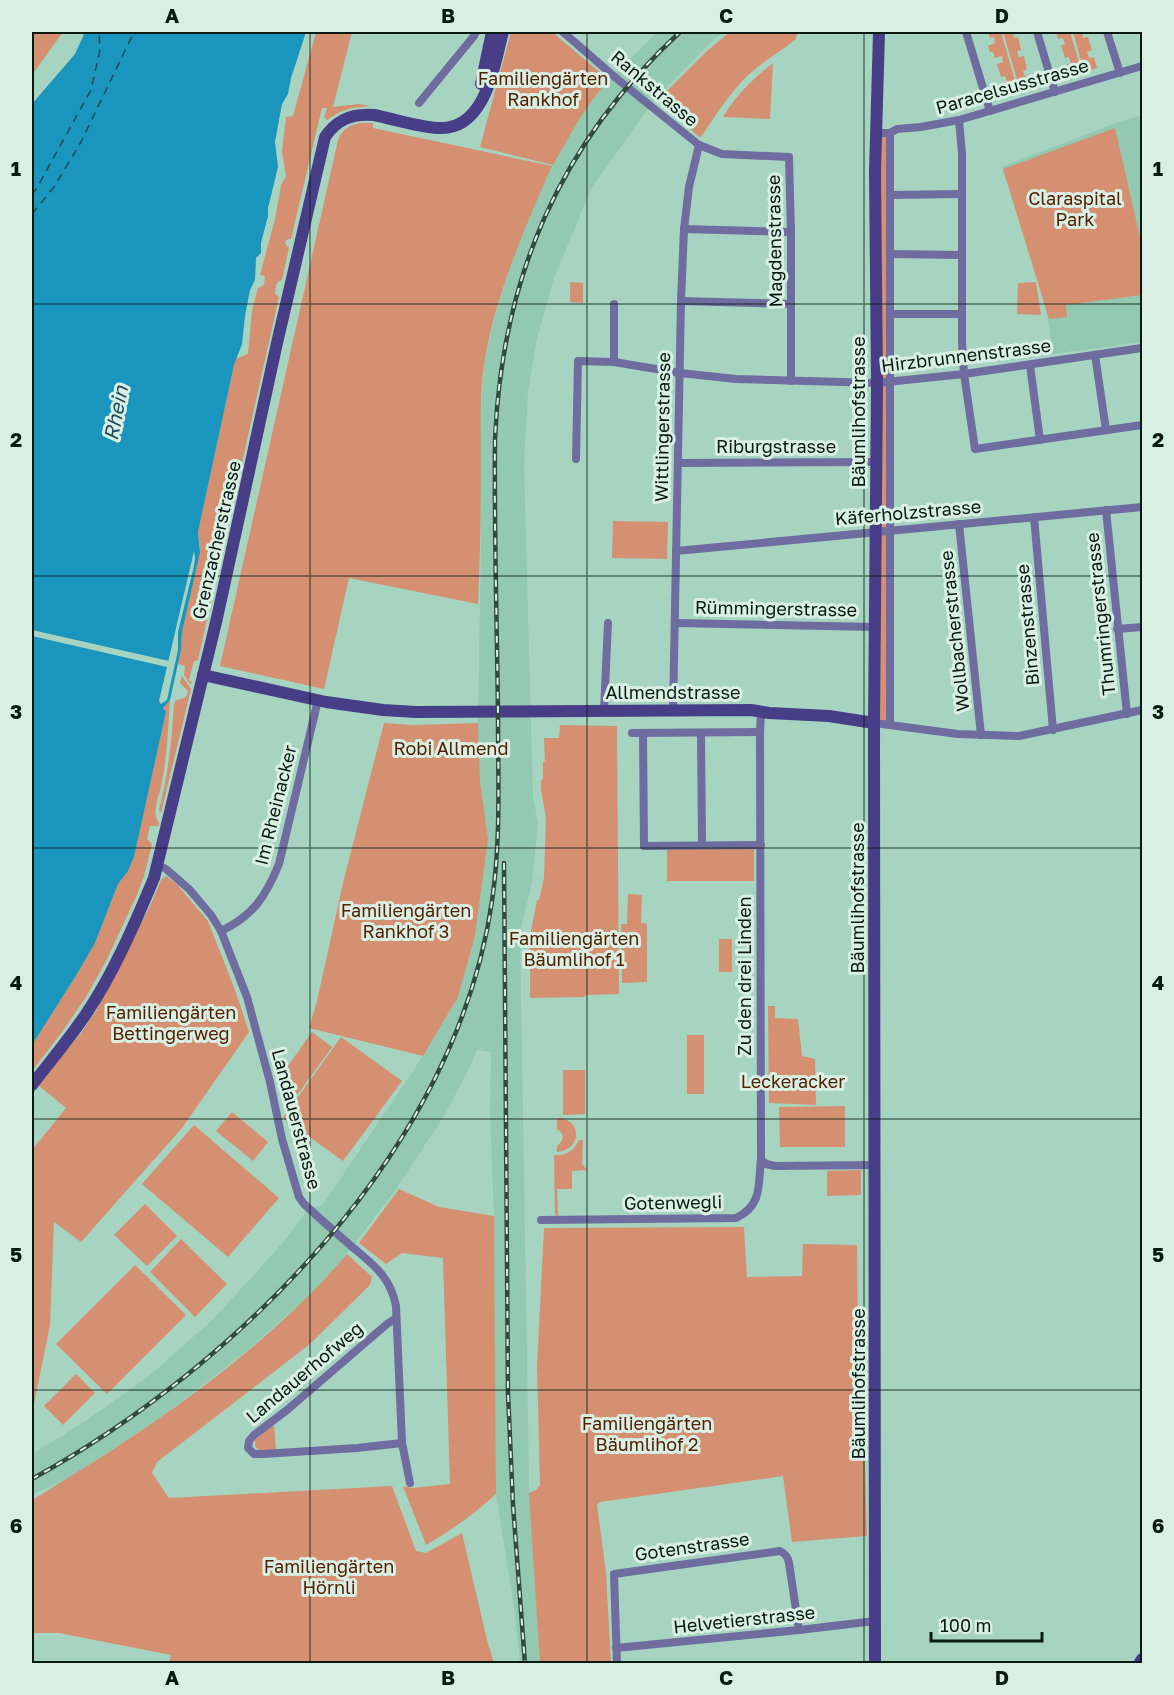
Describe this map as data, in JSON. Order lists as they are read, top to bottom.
{
  "streets": {
    "main road": ["Bäumlihofstrasse", "Grenzacherstrasse", "Allmendstrasse"],
    "street": [
      "Paracelsusstrasse",
      "Rankstrasse",
      "Magdenstrasse",
      "Hirzbrunnenstrasse",
      "Wittlingerstrasse",
      "Riburgstrasse",
      "Käferholzstrasse",
      "Rümmingerstrasse",
      "Thumringerstrasse",
      "Binzenstrasse",
      "Wollbacherstrasse",
      "Im Rheinacker",
      "Zu den drei Linden",
      "Landauerstrasse",
      "Gotenwegli",
      "Landauerhofweg",
      "Gotenstrasse",
      "Helvetierstrasse"
    ]
  },
  "crossings": [
    ["Paracelsusstrasse", "Bäumlihofstrasse"],
    ["Rankstrasse", "Magdenstrasse"],
    ["Rankstrasse", "Wittlingerstrasse"],
    ["Magdenstrasse", "Hirzbrunnenstrasse"],
    ["Magdenstrasse", "Wittlingerstrasse"],
    ["Hirzbrunnenstrasse", "Bäumlihofstrasse"],
    ["Hirzbrunnenstrasse", "Wittlingerstrasse"],
    ["Bäumlihofstrasse", "Riburgstrasse"],
    ["Bäumlihofstrasse", "Käferholzstrasse"],
    ["Bäumlihofstrasse", "Rümmingerstrasse"],
    ["Bäumlihofstrasse", "Allmendstrasse"],
    ["Bäumlihofstrasse", "Helvetierstrasse"],
    ["Wittlingerstrasse", "Riburgstrasse"],
    ["Wittlingerstrasse", "Käferholzstrasse"],
    ["Wittlingerstrasse", "Rümmingerstrasse"],
    ["Wittlingerstrasse", "Allmendstrasse"],
    ["Käferholzstrasse", "Thumringerstrasse"],
    ["Käferholzstrasse", "Binzenstrasse"],
    ["Käferholzstrasse", "Wollbacherstrasse"],
    ["Grenzacherstrasse", "Allmendstrasse"],
    ["Grenzacherstrasse", "Landauerstrasse"],
    ["Thumringerstrasse", "Allmendstrasse"],
    ["Binzenstrasse", "Allmendstrasse"],
    ["Wollbacherstrasse", "Allmendstrasse"],
    ["Allmendstrasse", "Im Rheinacker"],
    ["Allmendstrasse", "Zu den drei Linden"],
    ["Im Rheinacker", "Landauerstrasse"],
    ["Zu den drei Linden", "Gotenwegli"],
    ["Landauerstrasse", "Landauerhofweg"],
    ["Gotenstrasse", "Helvetierstrasse"]
  ],
  "water": ["Rhein"],
  "parks": [
    "Familiengärten Rankhof",
    "Claraspital Park",
    "Robi Allmend",
    "Familiengärten Rankhof 3",
    "Familiengärten Bäumlihof 1",
    "Familiengärten Bettingerweg",
    "Leckeracker",
    "Familiengärten Bäumlihof 2",
    "Familiengärten Hörnli"
  ],
  "scale_bar": "100 m",
  "grid": {
    "columns": [
      "A",
      "B",
      "C",
      "D"
    ],
    "rows": [
      "1",
      "2",
      "3",
      "4",
      "5",
      "6"
    ]
  }
}
